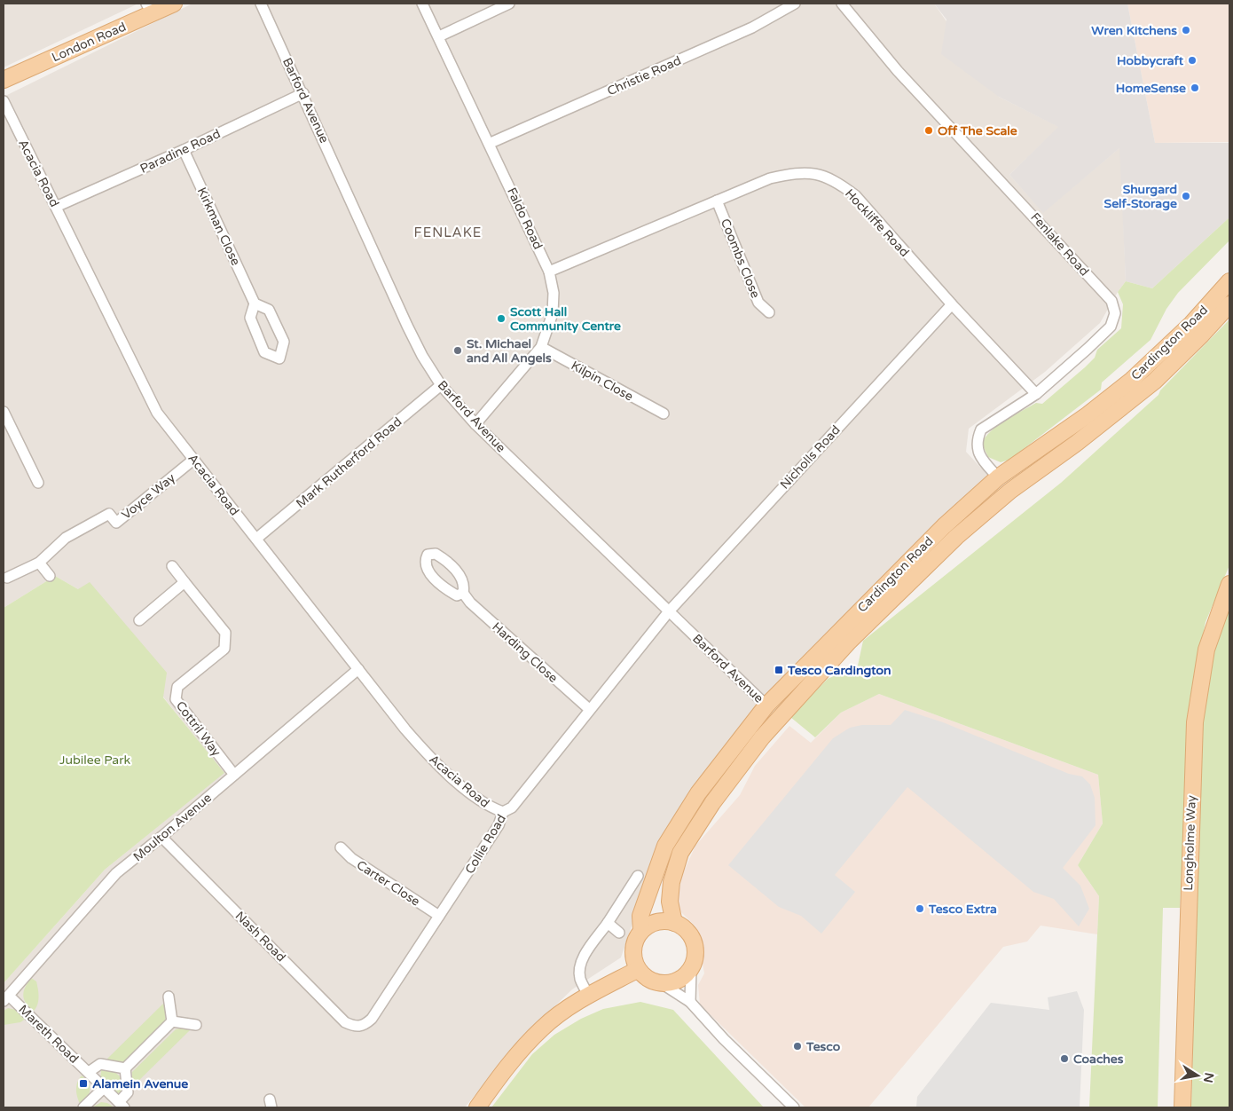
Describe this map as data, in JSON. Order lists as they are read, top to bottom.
{
  "streets": {
    "main road": ["London Road", "Cardington Road", "Longholme Way"],
    "street": [
      "Christie Road",
      "Barford Avenue",
      "Paradine Road",
      "Acacia Road",
      "Faldo Road",
      "Hockliffe Road",
      "Kirkman Close",
      "Fenlake Road",
      "Coombs Close",
      "Kilpin Close",
      "Nicholls Road",
      "Mark Rutherford Road",
      "Voyce Way",
      "Harding Close",
      "Cottril Way",
      "Moulton Avenue",
      "Collie Road",
      "Carter Close",
      "Nash Road",
      "Mareth Road"
    ]
  },
  "crossings": [
    ["Christie Road", "Faldo Road"],
    ["Barford Avenue", "Paradine Road"],
    ["Barford Avenue", "Faldo Road"],
    ["Barford Avenue", "Cardington Road"],
    ["Barford Avenue", "Nicholls Road"],
    ["Barford Avenue", "Mark Rutherford Road"],
    ["Barford Avenue", "Collie Road"],
    ["Paradine Road", "Acacia Road"],
    ["Paradine Road", "Kirkman Close"],
    ["Acacia Road", "Mark Rutherford Road"],
    ["Acacia Road", "Voyce Way"],
    ["Acacia Road", "Moulton Avenue"],
    ["Acacia Road", "Collie Road"],
    ["Faldo Road", "Hockliffe Road"],
    ["Faldo Road", "Kilpin Close"],
    ["Hockliffe Road", "Fenlake Road"],
    ["Hockliffe Road", "Coombs Close"],
    ["Hockliffe Road", "Nicholls Road"],
    ["Fenlake Road", "Cardington Road"],
    ["Nicholls Road", "Collie Road"],
    ["Harding Close", "Collie Road"],
    ["Cottril Way", "Moulton Avenue"],
    ["Moulton Avenue", "Nash Road"],
    ["Moulton Avenue", "Mareth Road"],
    ["Collie Road", "Carter Close"],
    ["Collie Road", "Nash Road"]
  ],
  "districts": ["FENLAKE"],
  "parks": ["Jubilee Park"],
  "places": {
    "other": [
      "Wren Kitchens",
      "Hobbycraft",
      "HomeSense",
      "Off The Scale",
      "Shurgard Self-Storage",
      "Scott Hall Community Centre",
      "St. Michael and All Angels",
      "Tesco Extra",
      "Tesco",
      "Coaches"
    ],
    "transit": ["Tesco Cardington", "Alamein Avenue"]
  },
  "north": "right"
}
